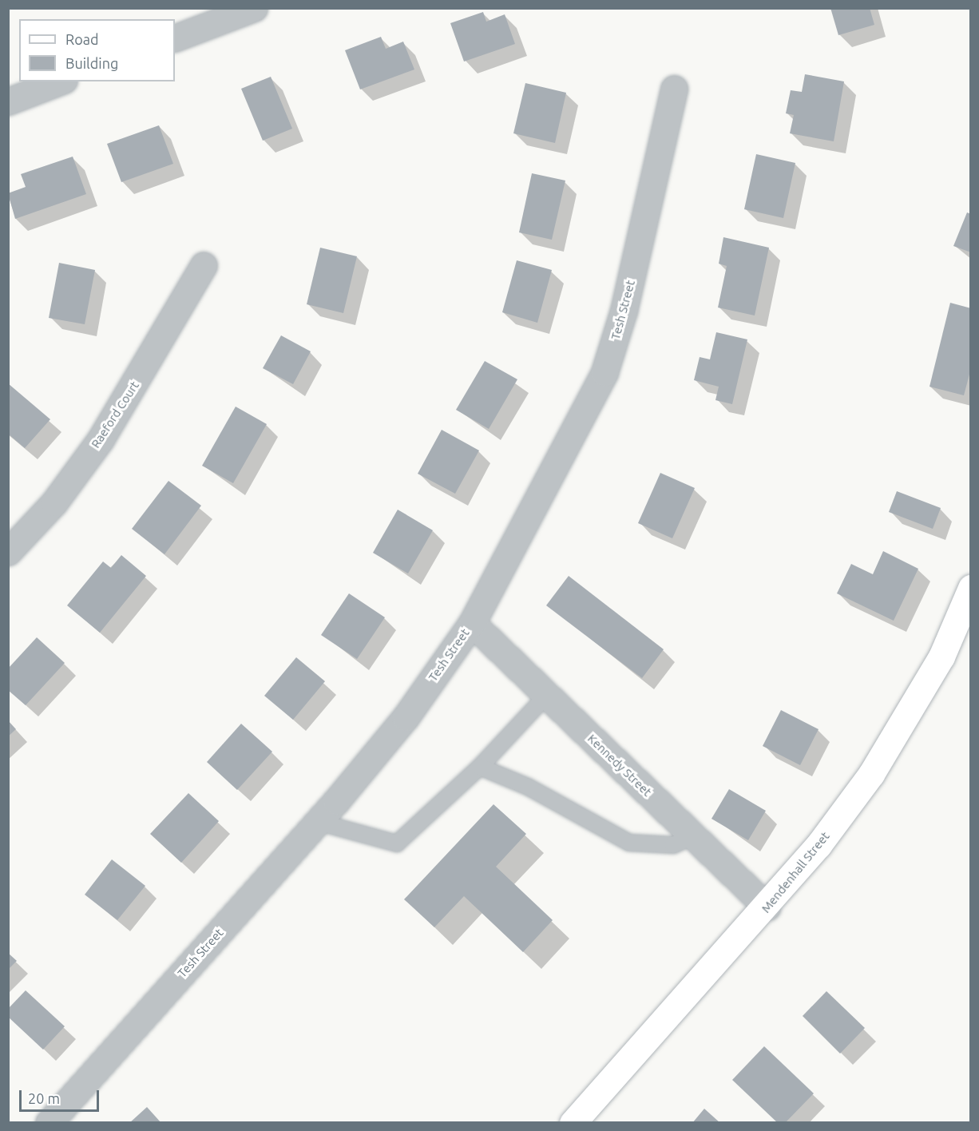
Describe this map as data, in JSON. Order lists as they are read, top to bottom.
{
  "streets": {
    "street": [
      "Tesh Street",
      "Raeford Court",
      "Kennedy Street",
      "Mendenhall Street"
    ]
  },
  "crossings": [
    ["Tesh Street", "Kennedy Street"],
    ["Kennedy Street", "Mendenhall Street"]
  ],
  "legend": ["Road", "Building"],
  "scale_bar": "20 m"
}
